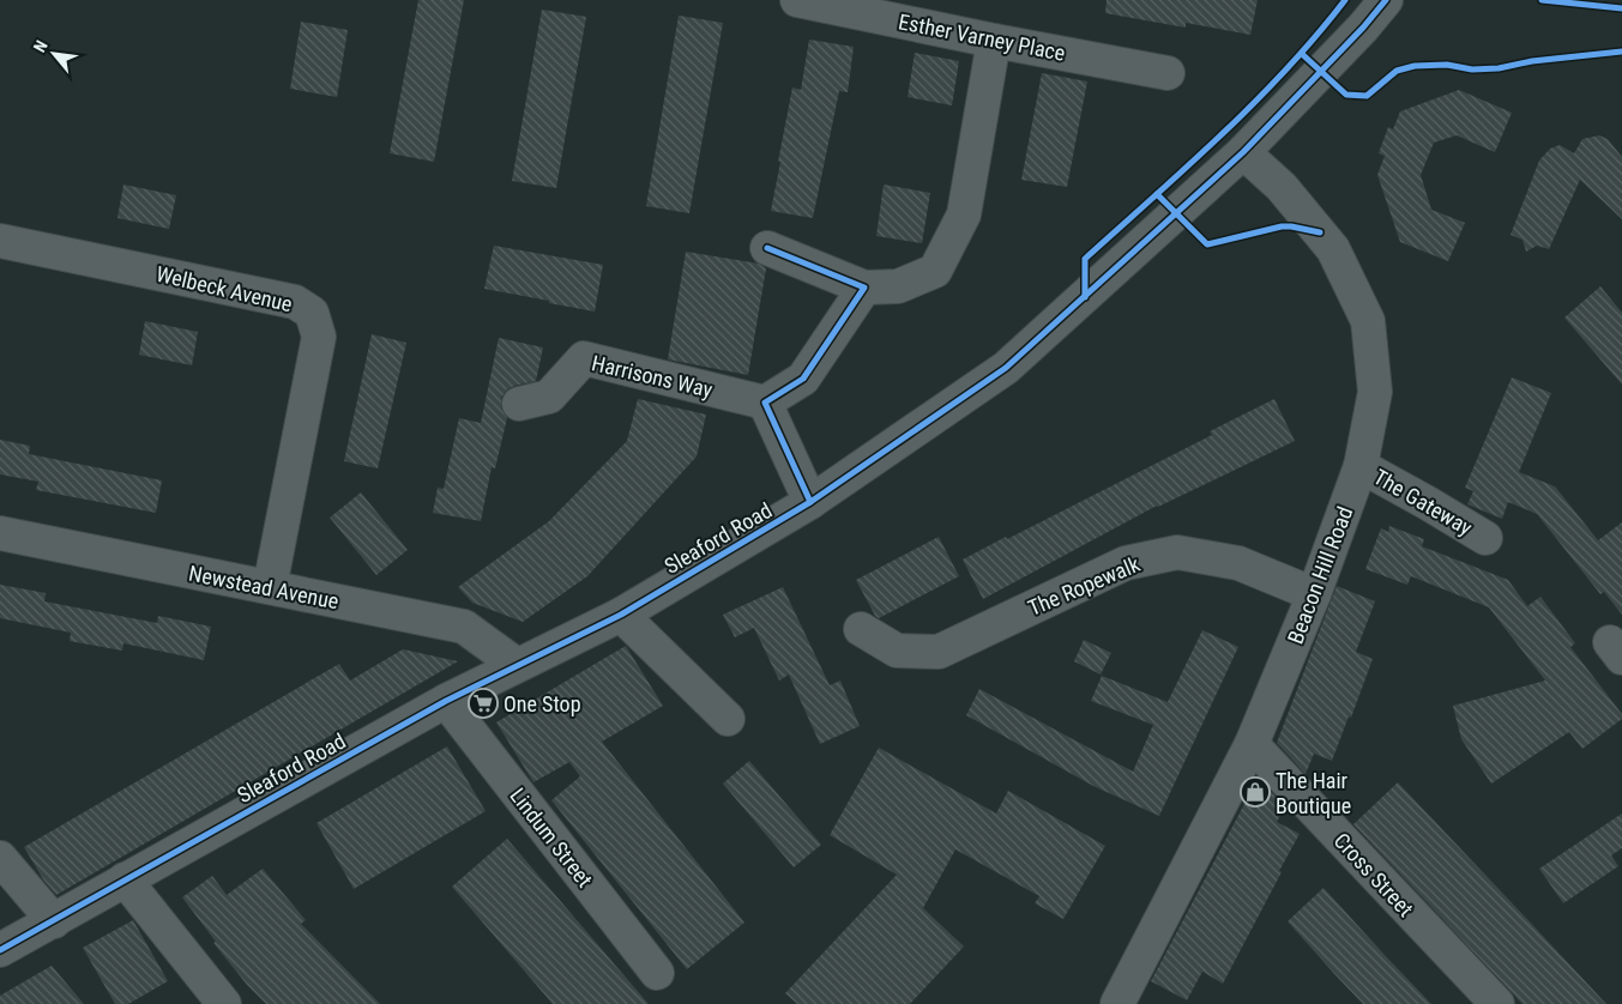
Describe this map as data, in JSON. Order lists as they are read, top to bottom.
{
  "streets": {
    "street": [
      "Esther Varney Place",
      "Welbeck Avenue",
      "Harrisons Way",
      "The Gateway",
      "Sleaford Road",
      "Beacon Hill Road",
      "The Ropewalk",
      "Newstead Avenue",
      "Lindum Street",
      "Cross Street"
    ]
  },
  "crossings": [
    ["Welbeck Avenue", "Newstead Avenue"],
    ["The Gateway", "Beacon Hill Road"],
    ["Sleaford Road", "Beacon Hill Road"],
    ["Sleaford Road", "Newstead Avenue"],
    ["Sleaford Road", "Lindum Street"],
    ["Beacon Hill Road", "The Ropewalk"],
    ["Beacon Hill Road", "Cross Street"]
  ],
  "places": {
    "supermarket": ["One Stop"],
    "shop": ["The Hair Boutique"]
  },
  "north": "top left"
}
